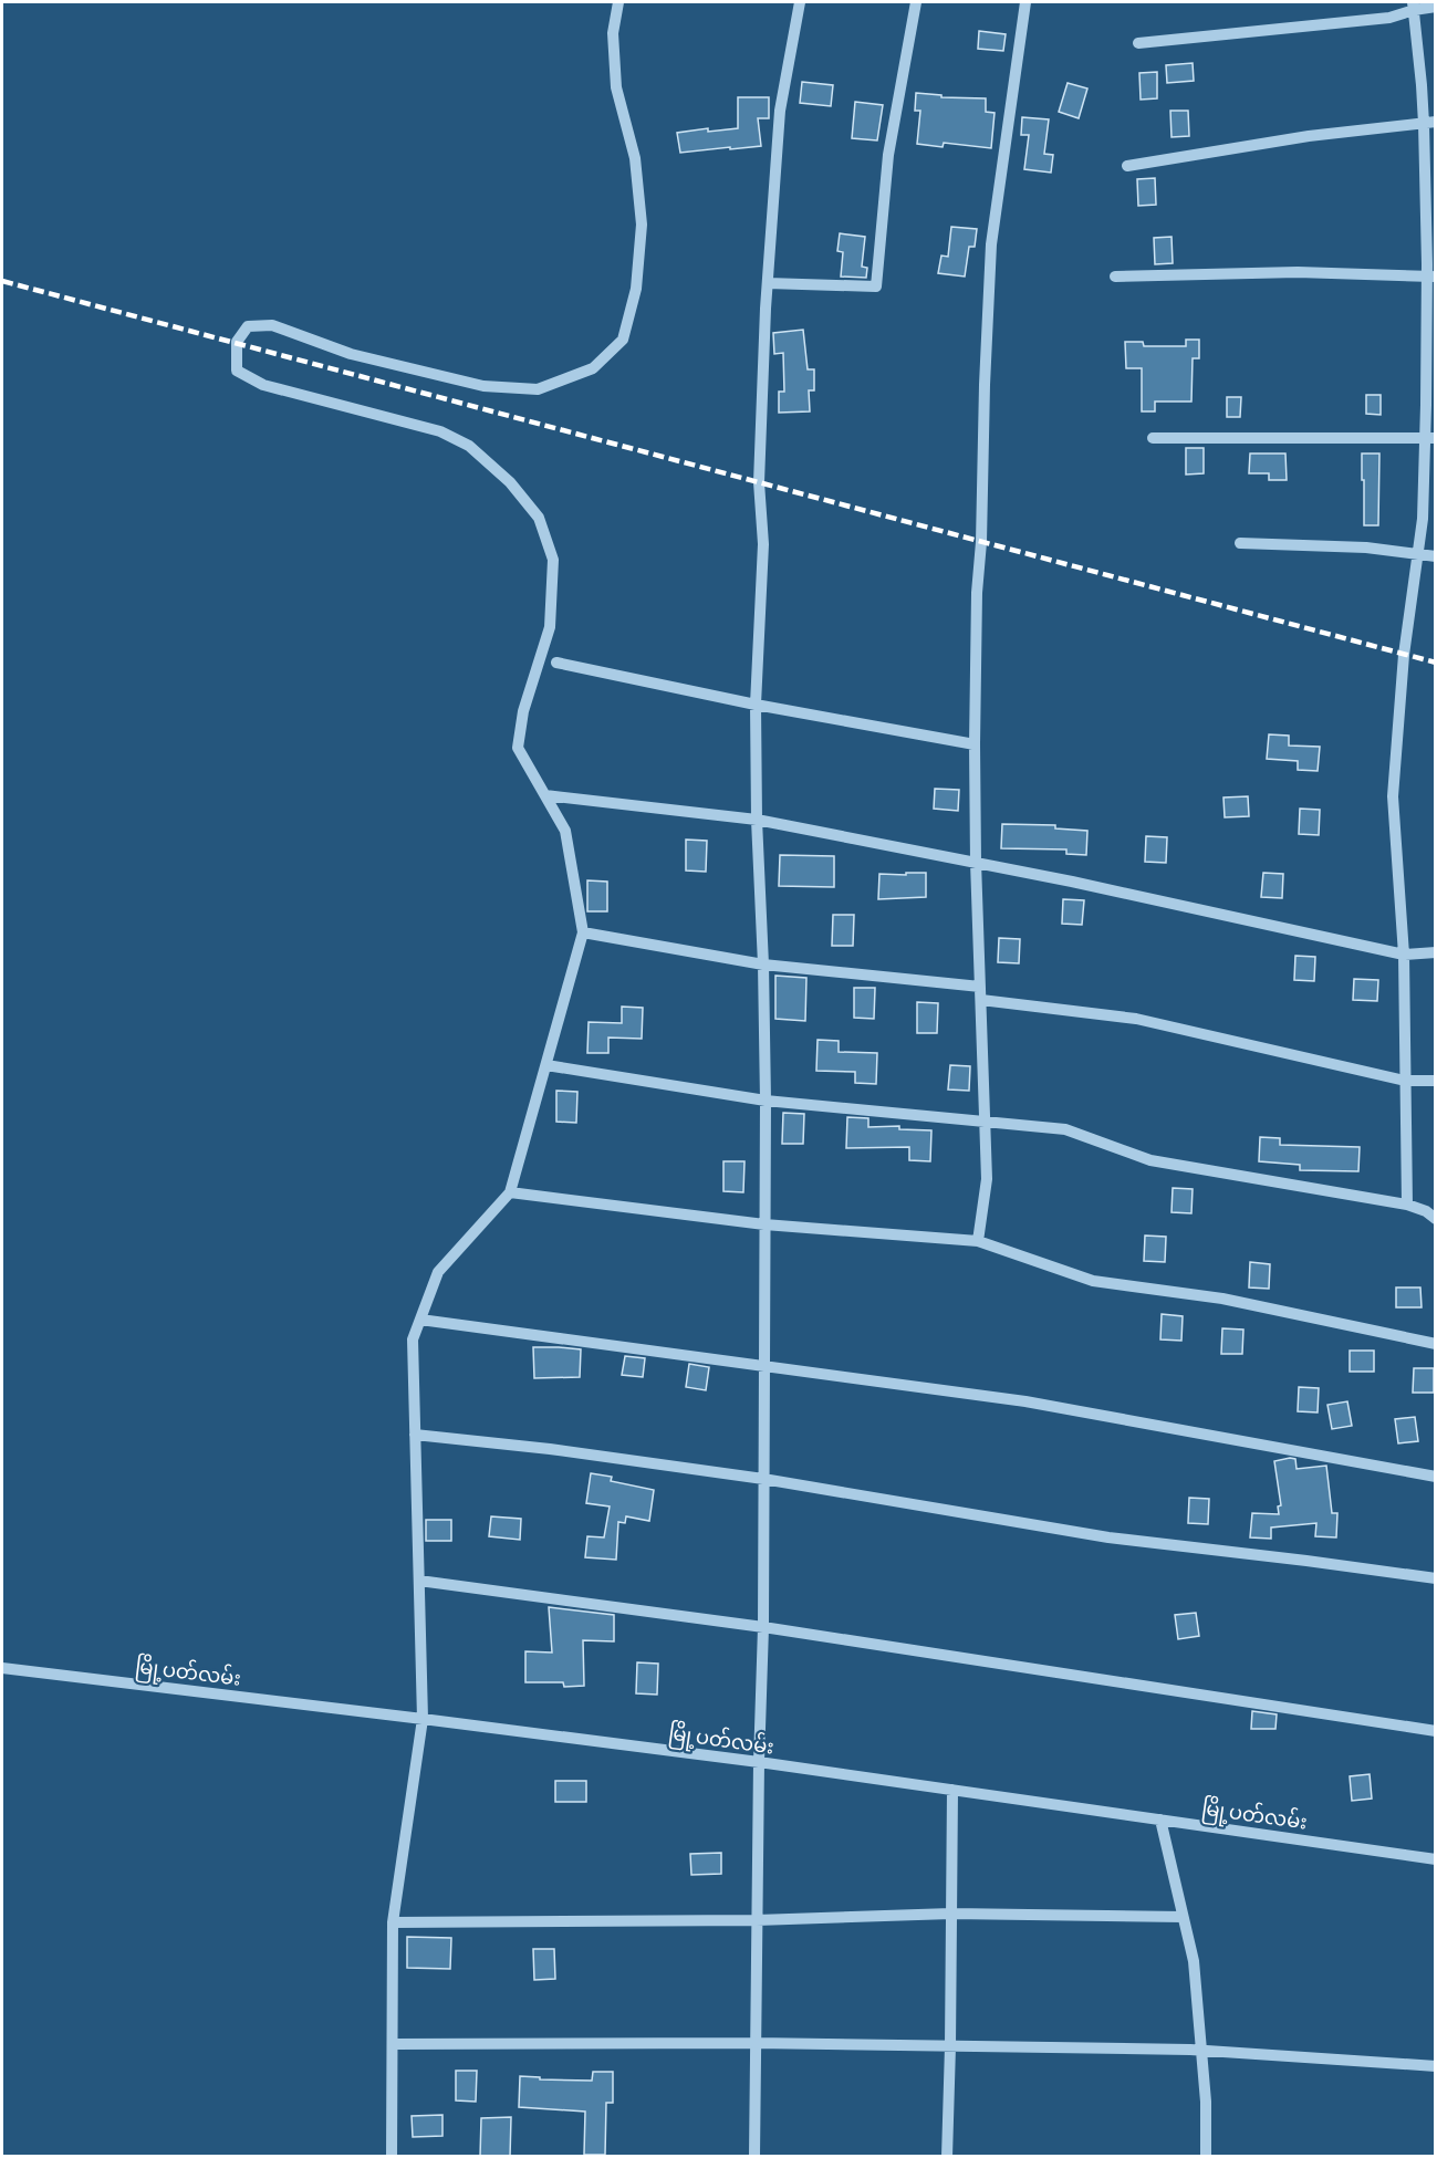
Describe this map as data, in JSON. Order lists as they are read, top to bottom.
{
  "streets": {
    "street": ["မြို့ပတ်လမ်း"]
  }
}
